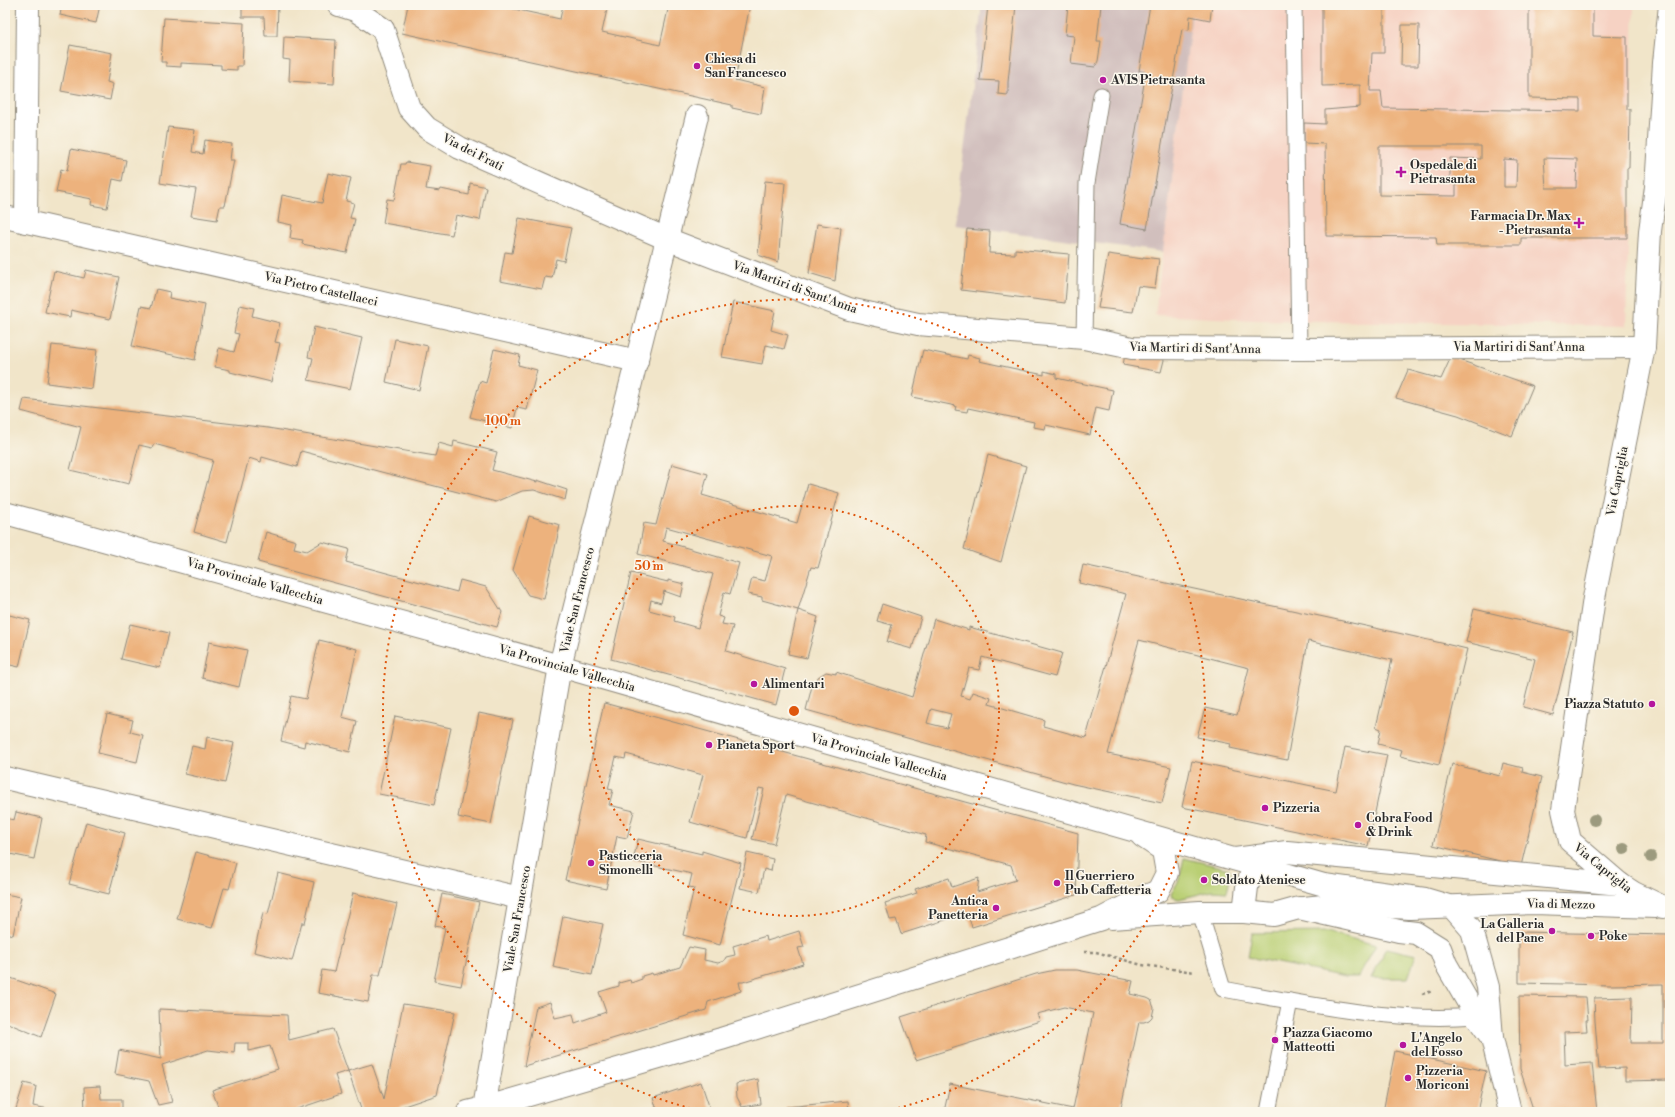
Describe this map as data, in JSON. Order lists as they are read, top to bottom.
{
  "streets": {
    "street": [
      "Via dei Frati",
      "Via Martiri di Sant'Anna",
      "Via Pietro Castellacci",
      "Via Capriglia",
      "Via Provinciale Vallecchia",
      "Viale San Francesco",
      "Via di Mezzo"
    ]
  },
  "crossings": [
    ["Via dei Frati", "Via Martiri di Sant'Anna"],
    ["Via dei Frati", "Viale San Francesco"],
    ["Via Martiri di Sant'Anna", "Via Capriglia"],
    ["Via Martiri di Sant'Anna", "Viale San Francesco"],
    ["Via Pietro Castellacci", "Viale San Francesco"],
    ["Via Capriglia", "Via di Mezzo"],
    ["Via Provinciale Vallecchia", "Viale San Francesco"]
  ],
  "places": {
    "other": [
      "Chiesa di San Francesco",
      "AVIS Pietrasanta",
      "Alimentari",
      "Piazza Statuto",
      "Pianeta Sport",
      "Pizzeria",
      "Cobra Food & Drink",
      "Pasticceria Simonelli",
      "Soldato Ateniese",
      "Il Guerriero Pub Caffetteria",
      "Antica Panetteria",
      "La Galleria del Pane",
      "Poke",
      "Piazza Giacomo Matteotti",
      "L'Angelo del Fosso",
      "Pizzeria Moriconi"
    ],
    "health": ["Ospedale di Pietrasanta", "Farmacia Dr. Max - Pietrasanta"]
  },
  "rings": ["100 m", "50 m"]
}
